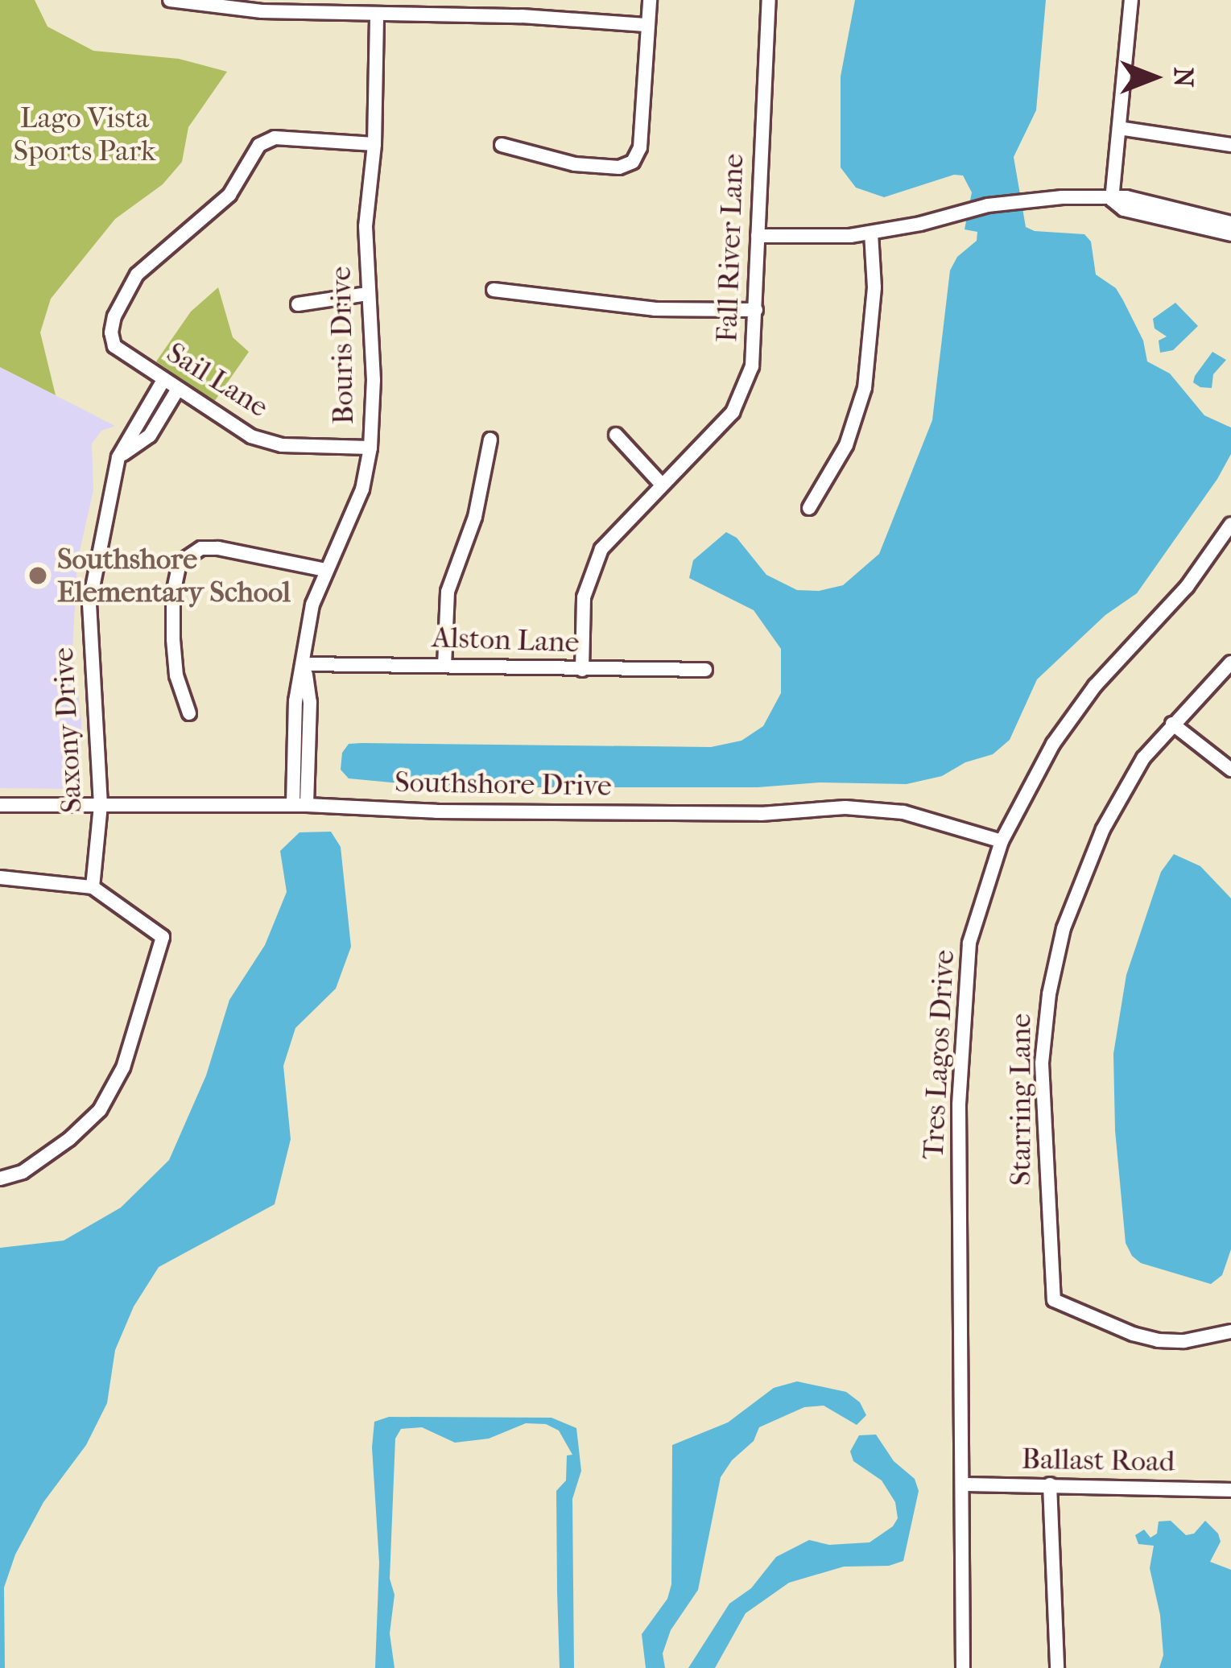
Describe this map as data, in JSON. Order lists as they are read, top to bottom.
{
  "streets": {
    "street": [
      "Fall River Lane",
      "Bouris Drive",
      "Sail Lane",
      "Alston Lane",
      "Saxony Drive",
      "Southshore Drive",
      "Tres Lagos Drive",
      "Starring Lane",
      "Ballast Road"
    ]
  },
  "crossings": [
    ["Fall River Lane", "Alston Lane"],
    ["Bouris Drive", "Sail Lane"],
    ["Bouris Drive", "Alston Lane"],
    ["Bouris Drive", "Southshore Drive"],
    ["Sail Lane", "Saxony Drive"],
    ["Saxony Drive", "Southshore Drive"],
    ["Southshore Drive", "Tres Lagos Drive"],
    ["Tres Lagos Drive", "Ballast Road"]
  ],
  "parks": ["Lago Vista Sports Park"],
  "places": ["Southshore Elementary School"],
  "north": "right"
}
